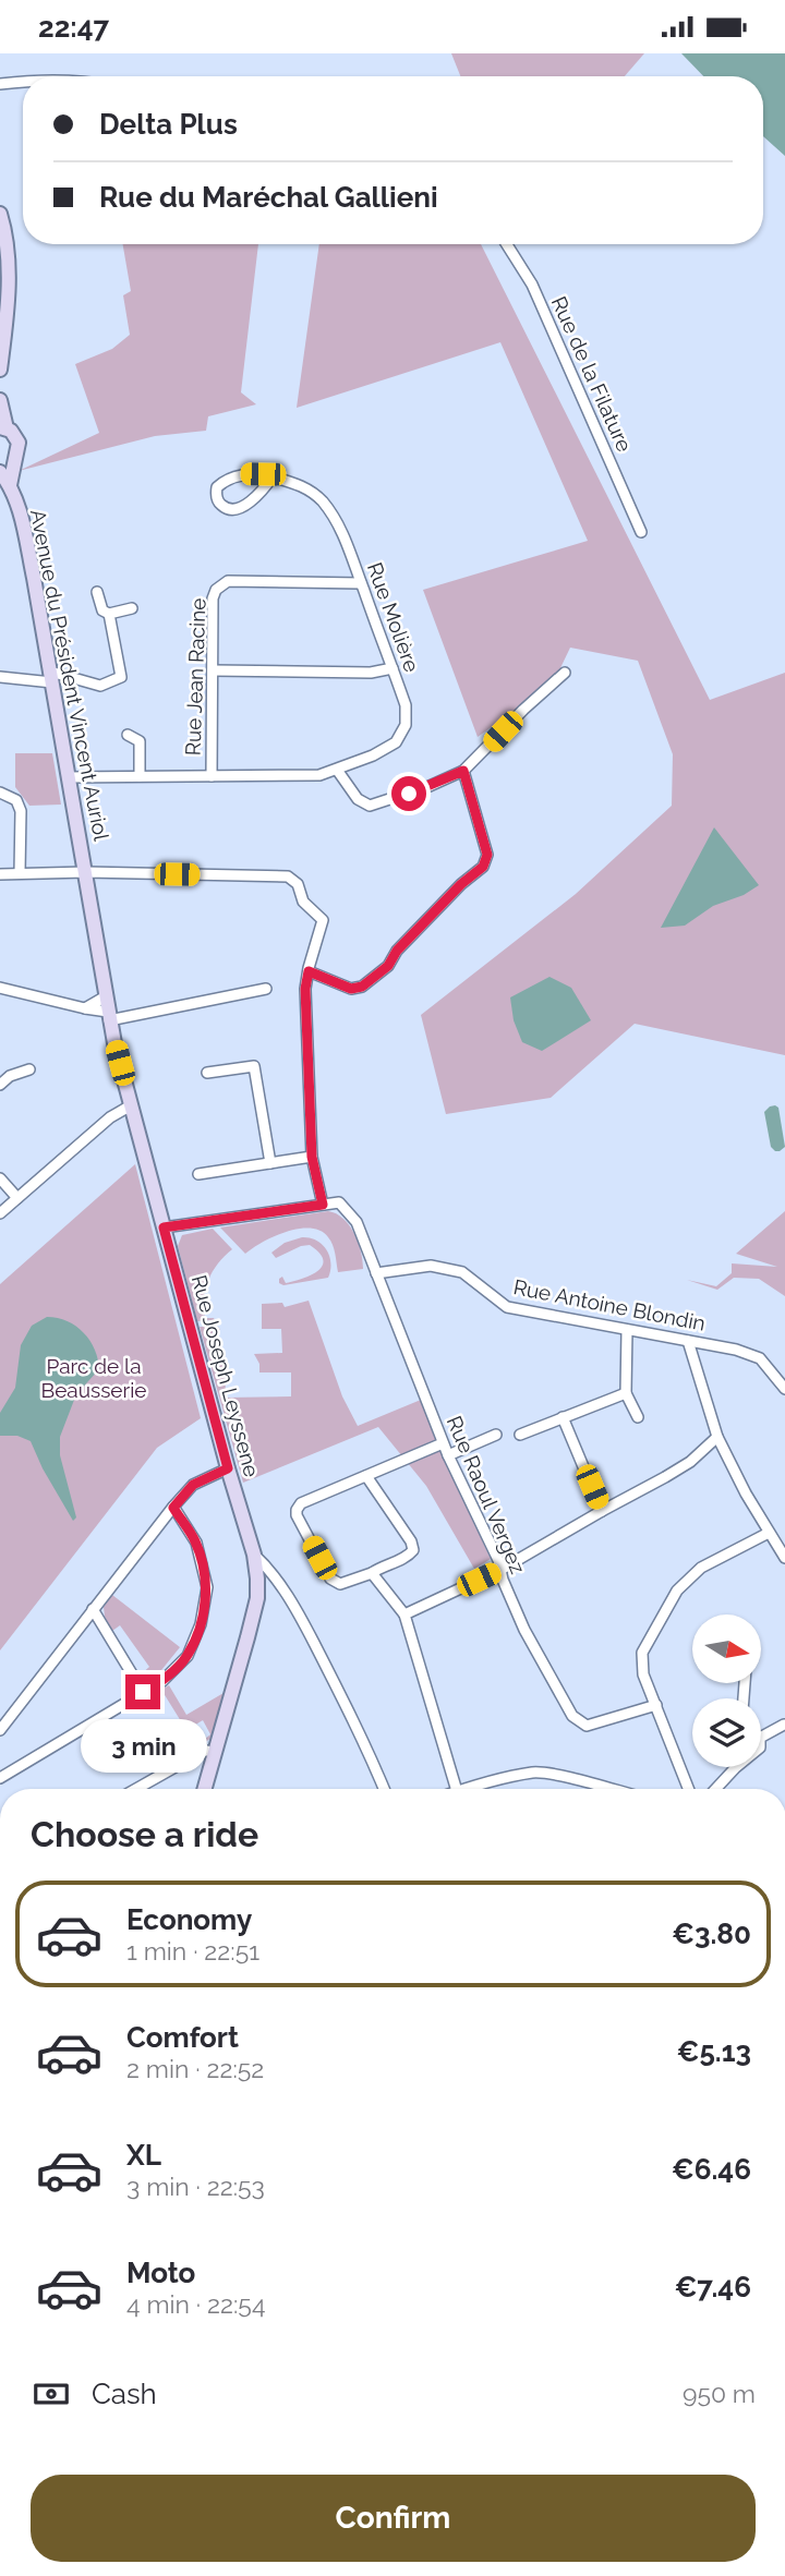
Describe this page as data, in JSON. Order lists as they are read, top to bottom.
{
  "streets": {
    "street": [
      "Rue de la Filature",
      "Rue Molière",
      "Avenue du Président Vincent Auriol",
      "Rue Jean Racine",
      "Rue Antoine Blondin",
      "Rue Joseph Leyssene",
      "Rue Raoul Vergez"
    ]
  },
  "crossings": [
    ["Rue Molière", "Avenue du Président Vincent Auriol"],
    ["Rue Molière", "Rue Jean Racine"],
    ["Avenue du Président Vincent Auriol", "Rue Joseph Leyssene"],
    ["Rue Antoine Blondin", "Rue Raoul Vergez"]
  ],
  "parks": ["Parc de la Beausserie"],
  "north": "right",
  "page": {
    "status": "22:47",
    "banner": ["Delta Plus", "Rue du Maréchal Gallieni"],
    "bubble": "3 min",
    "heading": "Choose a ride",
    "list": [
      {
        "name": "Economy",
        "note": "1 min · 22:51",
        "value": "€3.80"
      },
      {
        "name": "Comfort",
        "note": "2 min · 22:52",
        "value": "€5.13"
      },
      {
        "name": "XL",
        "note": "3 min · 22:53",
        "value": "€6.46"
      },
      {
        "name": "Moto",
        "note": "4 min · 22:54",
        "value": "€7.46"
      }
    ],
    "pay": ["Cash", "950 m"],
    "buttons": "Confirm"
  }
}
